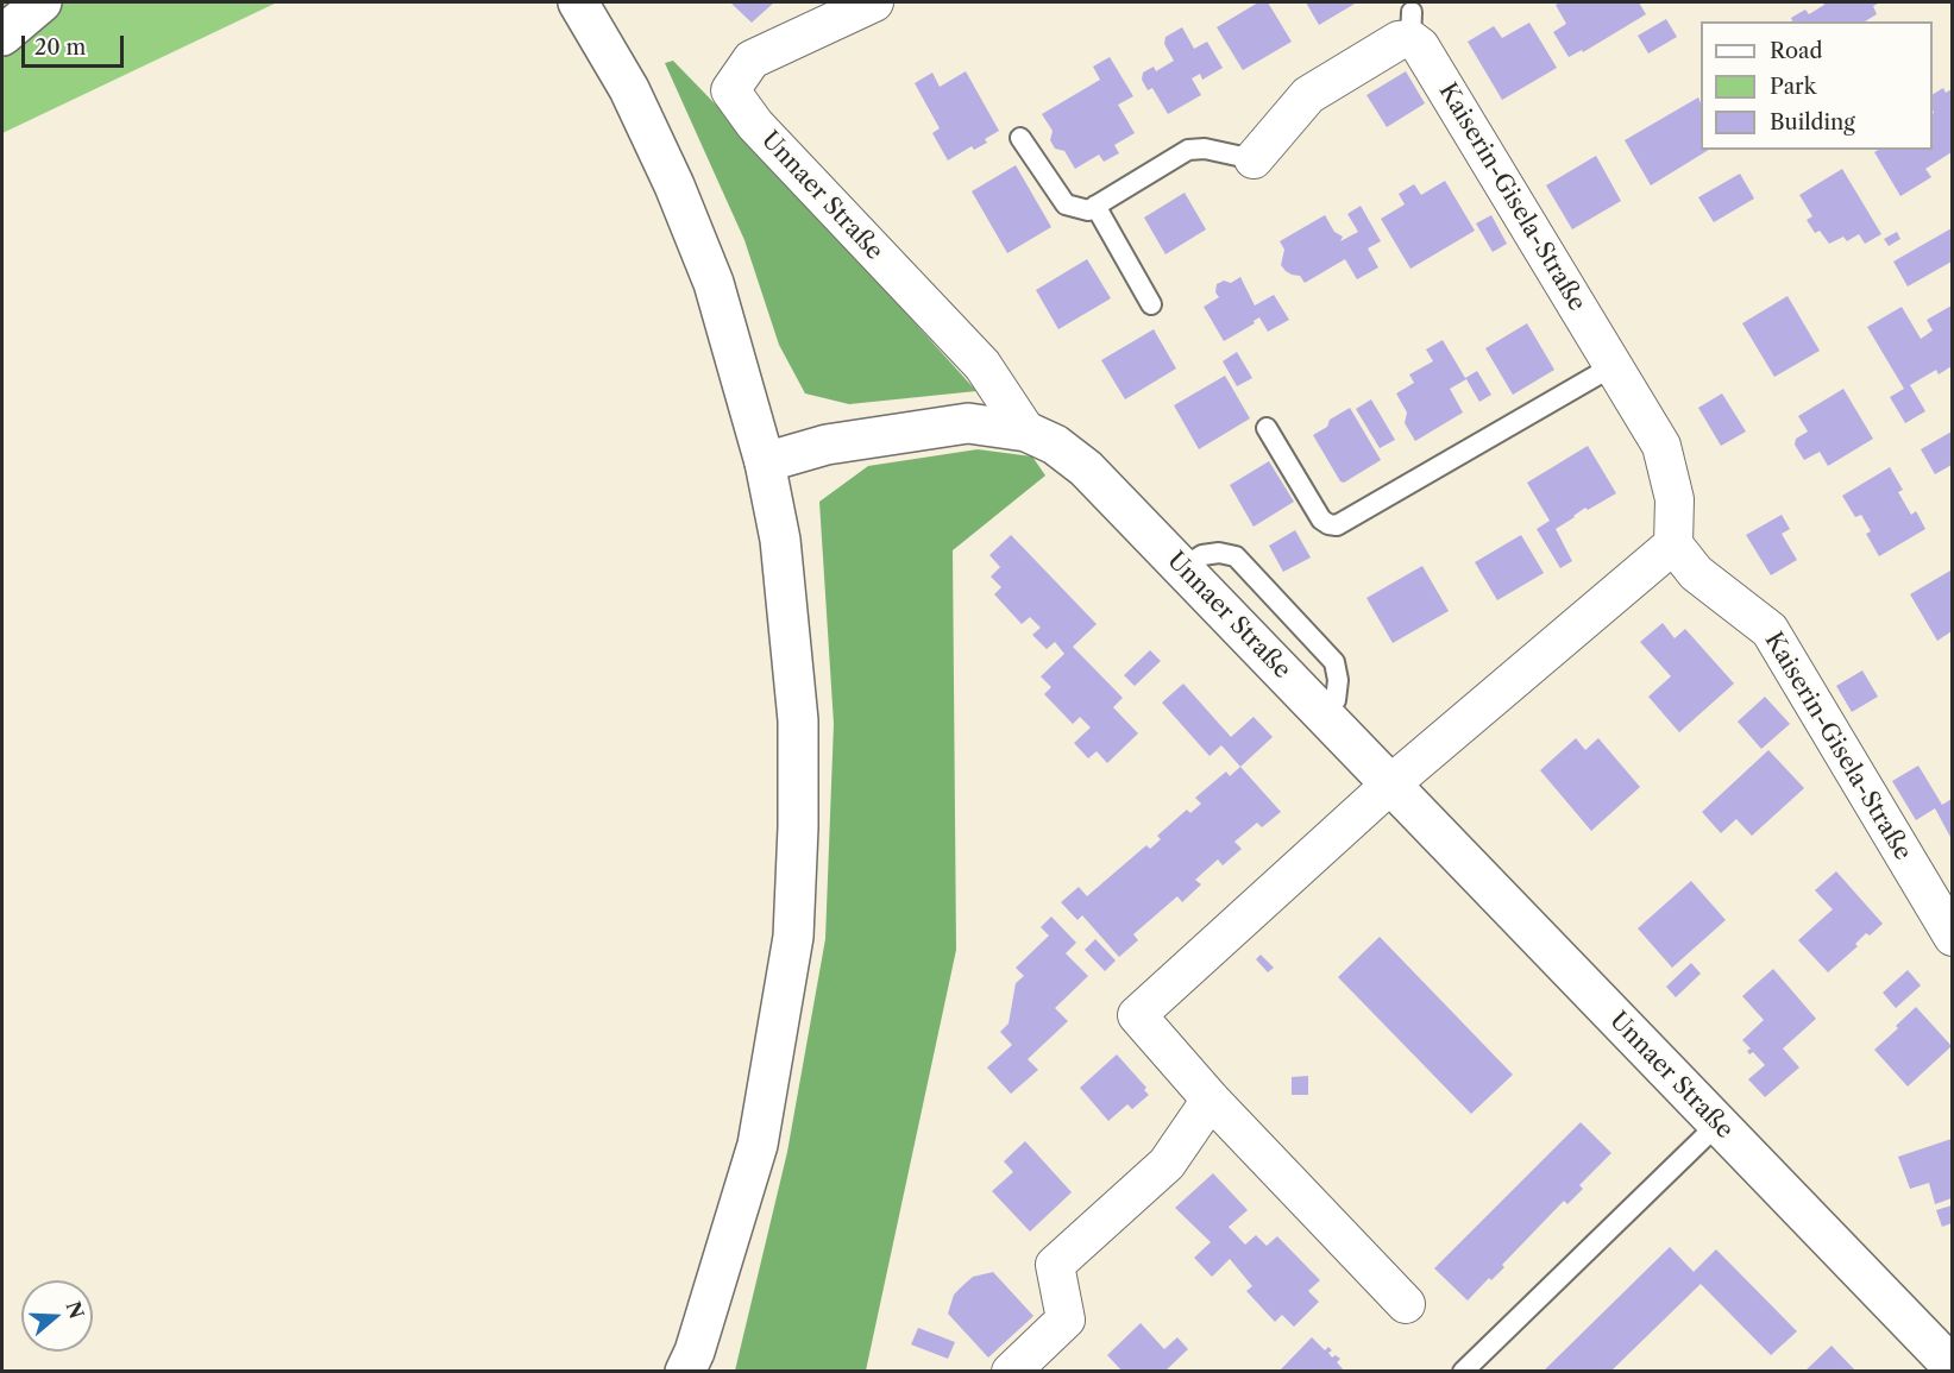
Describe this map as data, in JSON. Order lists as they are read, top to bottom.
{
  "streets": {
    "main road": ["Unnaer Straße"],
    "street": ["Kaiserin-Gisela-Straße"]
  },
  "legend": ["Road", "Park", "Building"],
  "scale_bar": "20 m",
  "north": "right"
}
